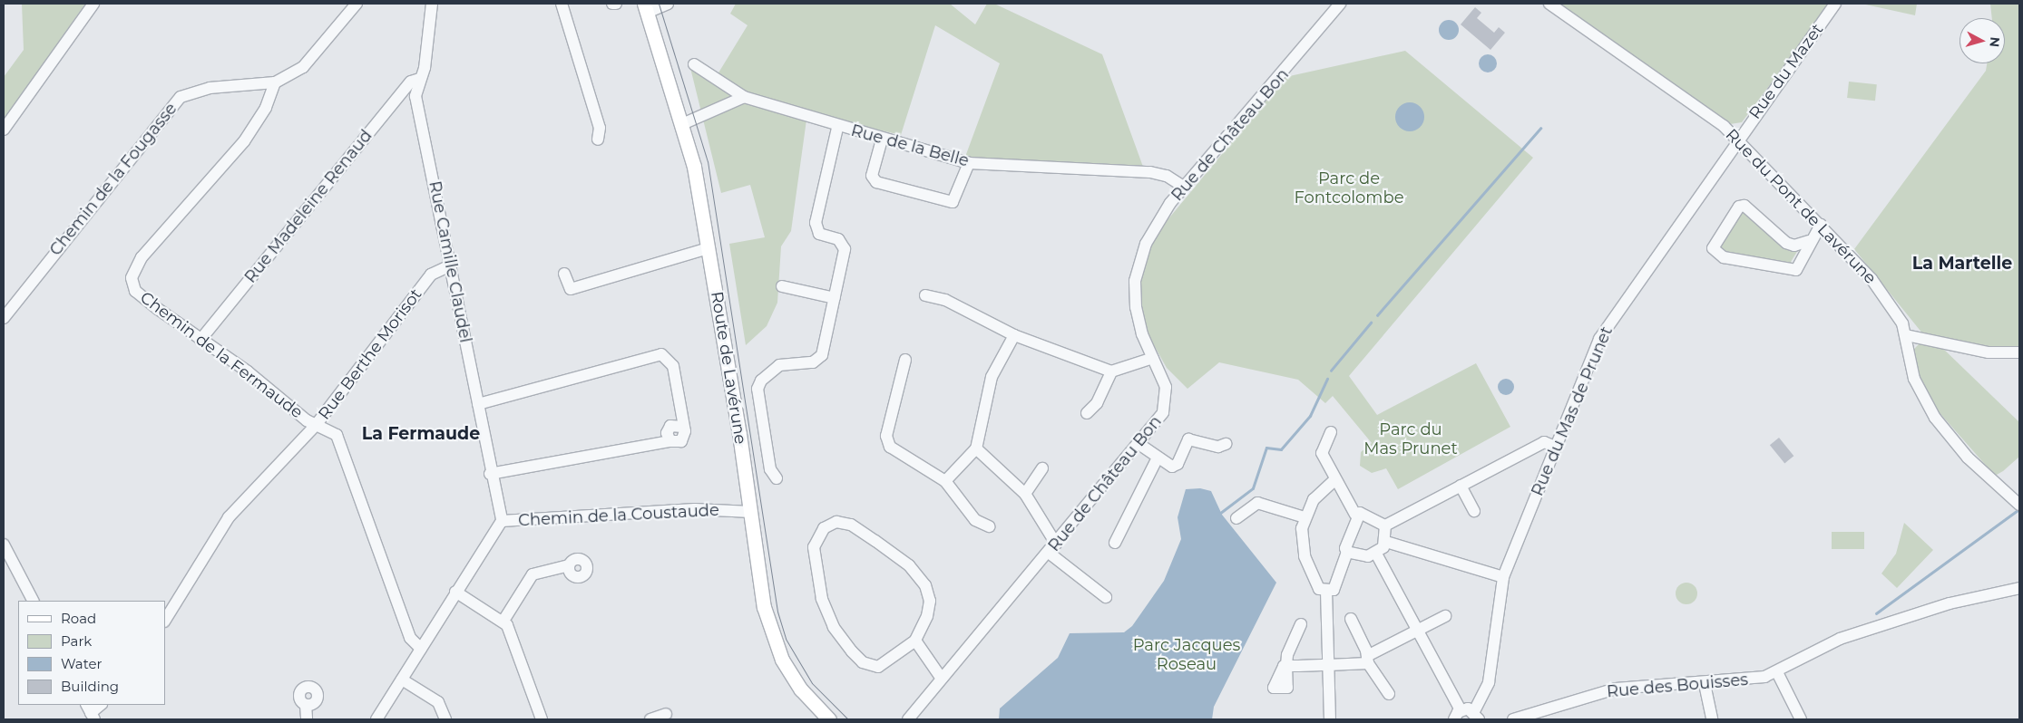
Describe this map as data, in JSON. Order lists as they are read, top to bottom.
{
  "streets": {
    "main road": ["Route de Lavérune"],
    "street": [
      "Rue du Mazet",
      "Rue de Château Bon",
      "Rue de la Belle",
      "Chemin de la Fougasse",
      "Rue Madeleine Renaud",
      "Rue du Pont de Lavérune",
      "Rue Camille Claudel",
      "Rue Berthe Morisot",
      "Chemin de la Fermaude",
      "Rue du Mas de Prunet",
      "Chemin de la Coustaude",
      "Rue des Bouisses"
    ]
  },
  "crossings": [
    ["Rue du Mazet", "Rue du Pont de Lavérune"],
    ["Rue du Mazet", "Rue du Mas de Prunet"],
    ["Rue de Château Bon", "Rue de la Belle"],
    ["Chemin de la Fougasse", "Chemin de la Fermaude"],
    ["Rue Madeleine Renaud", "Rue Camille Claudel"],
    ["Rue Madeleine Renaud", "Chemin de la Fermaude"],
    ["Rue du Pont de Lavérune", "Rue du Mas de Prunet"],
    ["Rue Camille Claudel", "Rue Berthe Morisot"],
    ["Rue Camille Claudel", "Chemin de la Coustaude"],
    ["Rue Berthe Morisot", "Chemin de la Fermaude"],
    ["Chemin de la Fermaude", "Chemin de la Coustaude"],
    ["Route de Lavérune", "Chemin de la Coustaude"]
  ],
  "districts": ["La Martelle", "La Fermaude"],
  "parks": ["Parc de Fontcolombe", "Parc du Mas Prunet", "Parc Jacques Roseau"],
  "legend": [
    "Road",
    "Park",
    "Water",
    "Building"
  ],
  "north": "right"
}
